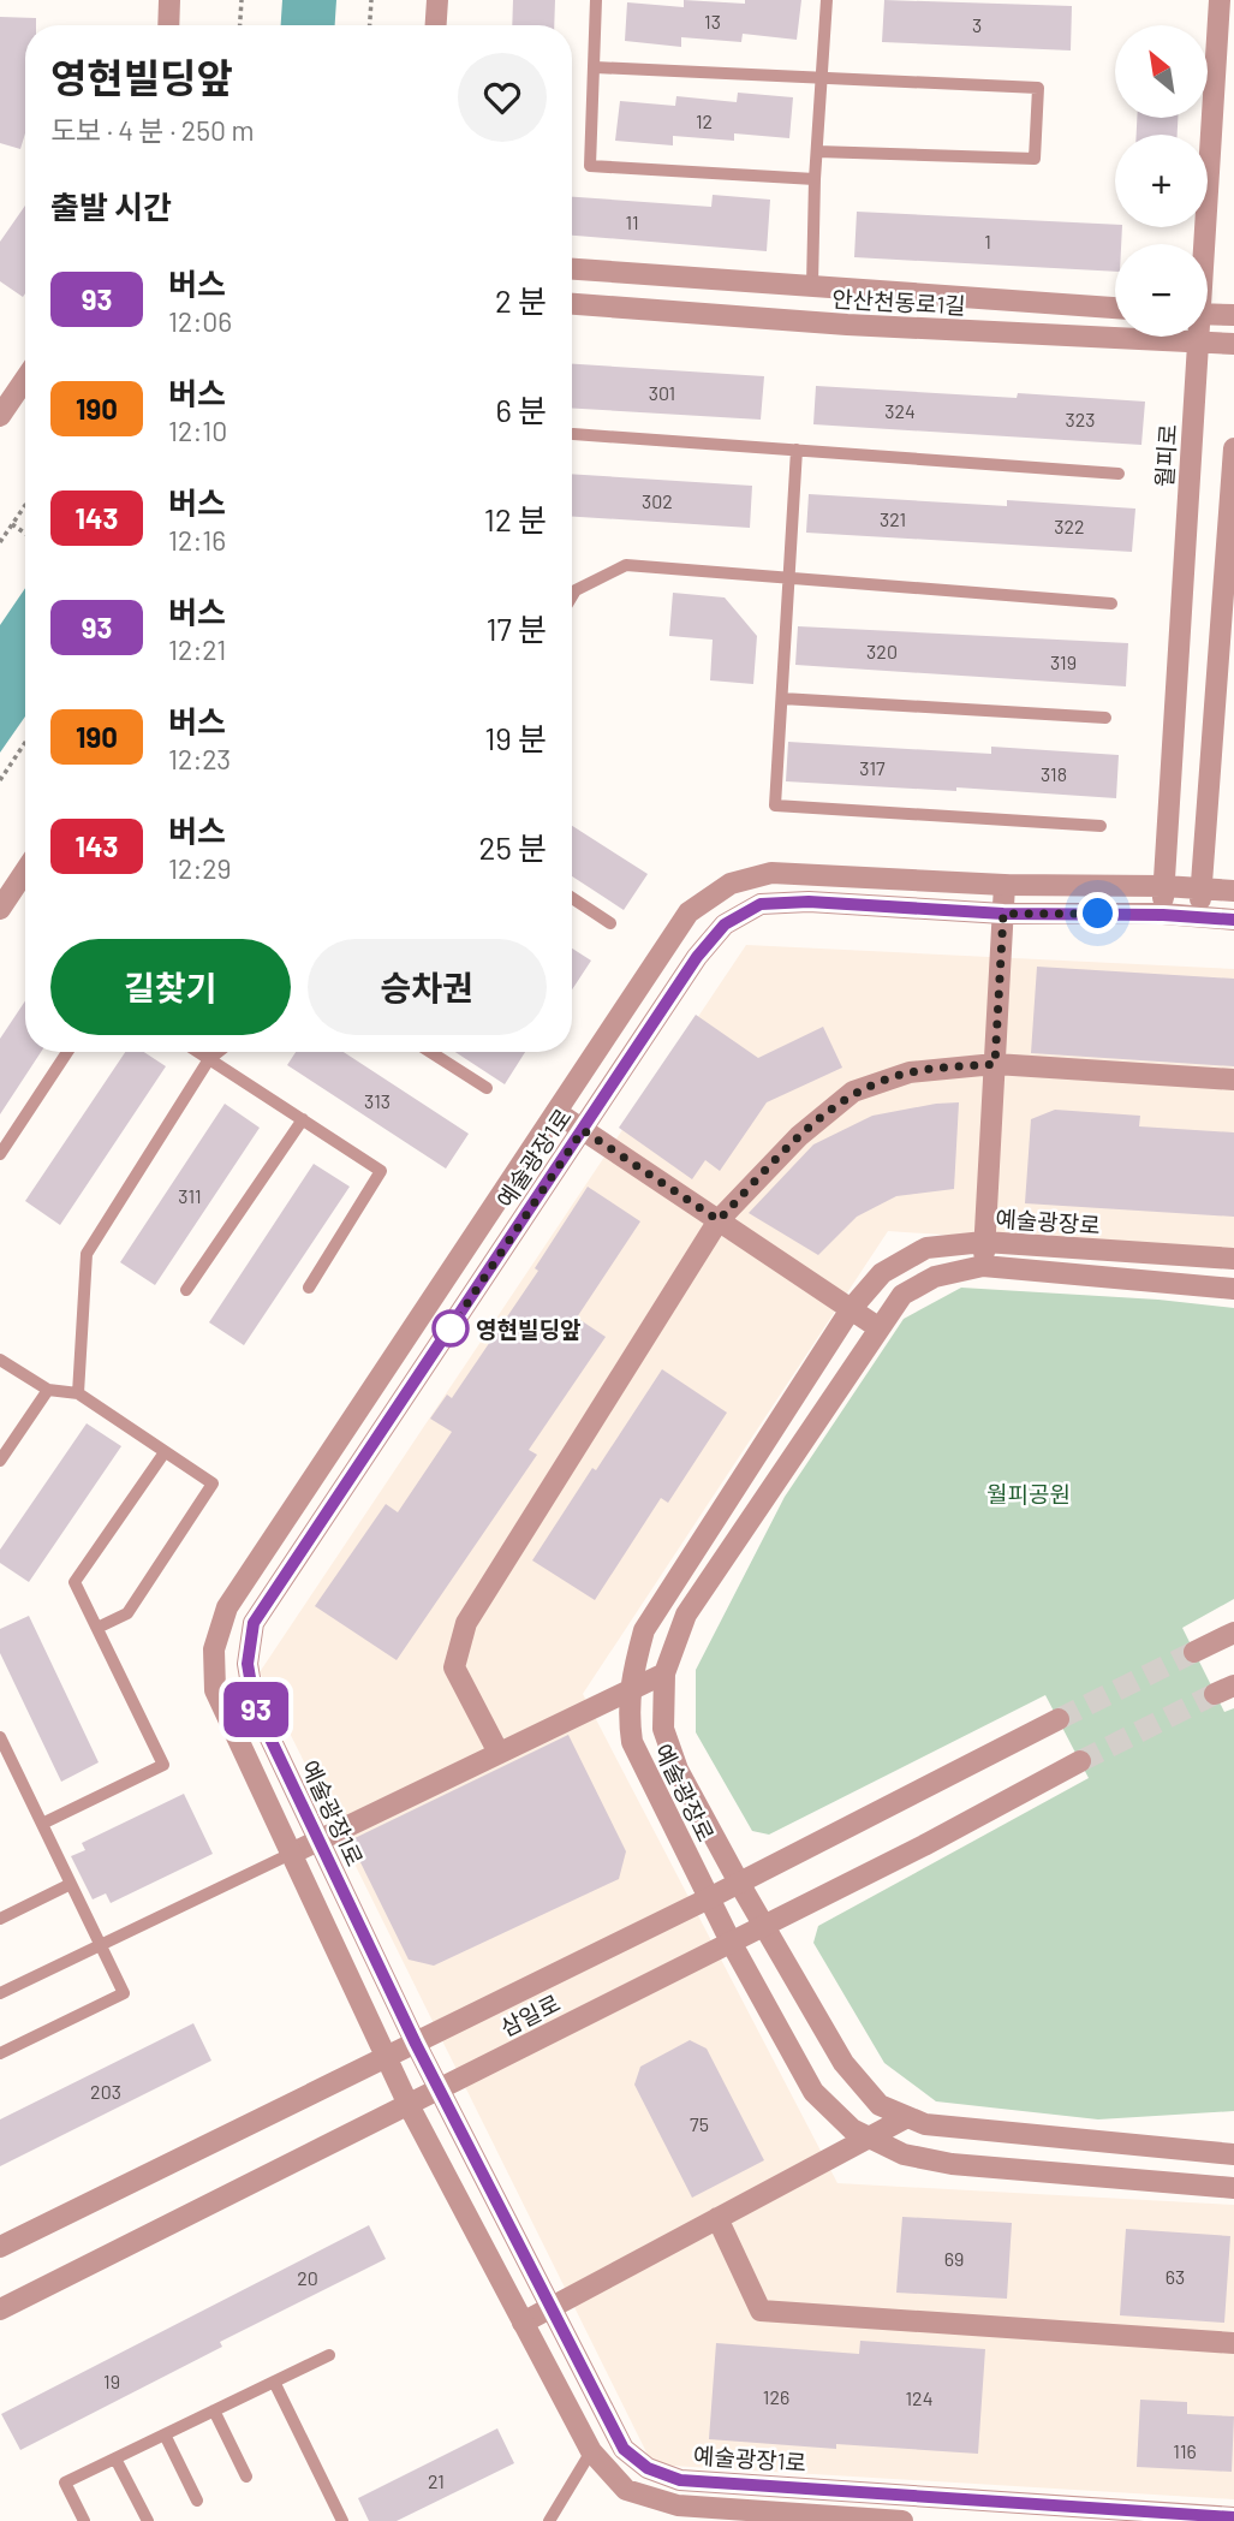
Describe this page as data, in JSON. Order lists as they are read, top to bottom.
{
  "streets": {
    "street": [
      "안산천동로1길",
      "월피로",
      "예술광장1로",
      "예술광장로",
      "삼일로"
    ]
  },
  "crossings": [
    ["안산천동로1길", "월피로"],
    ["월피로", "예술광장1로"],
    ["예술광장1로", "삼일로"],
    ["예술광장로", "삼일로"]
  ],
  "parks": ["월피공원"],
  "places": ["영현빌딩앞"],
  "lines": ["bus line 93"],
  "house_numbers": [
    "13",
    "3",
    "12",
    "11",
    "1",
    "301",
    "324",
    "323",
    "302",
    "321",
    "322",
    "320",
    "319",
    "317",
    "318",
    "313",
    "311",
    "203",
    "75",
    "69",
    "63",
    "20",
    "19",
    "126",
    "124",
    "116",
    "21"
  ],
  "north": "top left",
  "page": {
    "on_map": "93",
    "map_buttons": ["+", "−"],
    "heading": [
      ["영현빌딩앞", "도보 · 4 분 · 250 m"],
      "출발 시간"
    ],
    "list": [
      {
        "mark": "93",
        "name": "버스",
        "note": "12:06",
        "value": "2 분"
      },
      {
        "mark": "190",
        "name": "버스",
        "note": "12:10",
        "value": "6 분"
      },
      {
        "mark": "143",
        "name": "버스",
        "note": "12:16",
        "value": "12 분"
      },
      {
        "mark": "93",
        "name": "버스",
        "note": "12:21",
        "value": "17 분"
      },
      {
        "mark": "190",
        "name": "버스",
        "note": "12:23",
        "value": "19 분"
      },
      {
        "mark": "143",
        "name": "버스",
        "note": "12:29",
        "value": "25 분"
      }
    ],
    "buttons": ["길찾기", "승차권"]
  }
}
